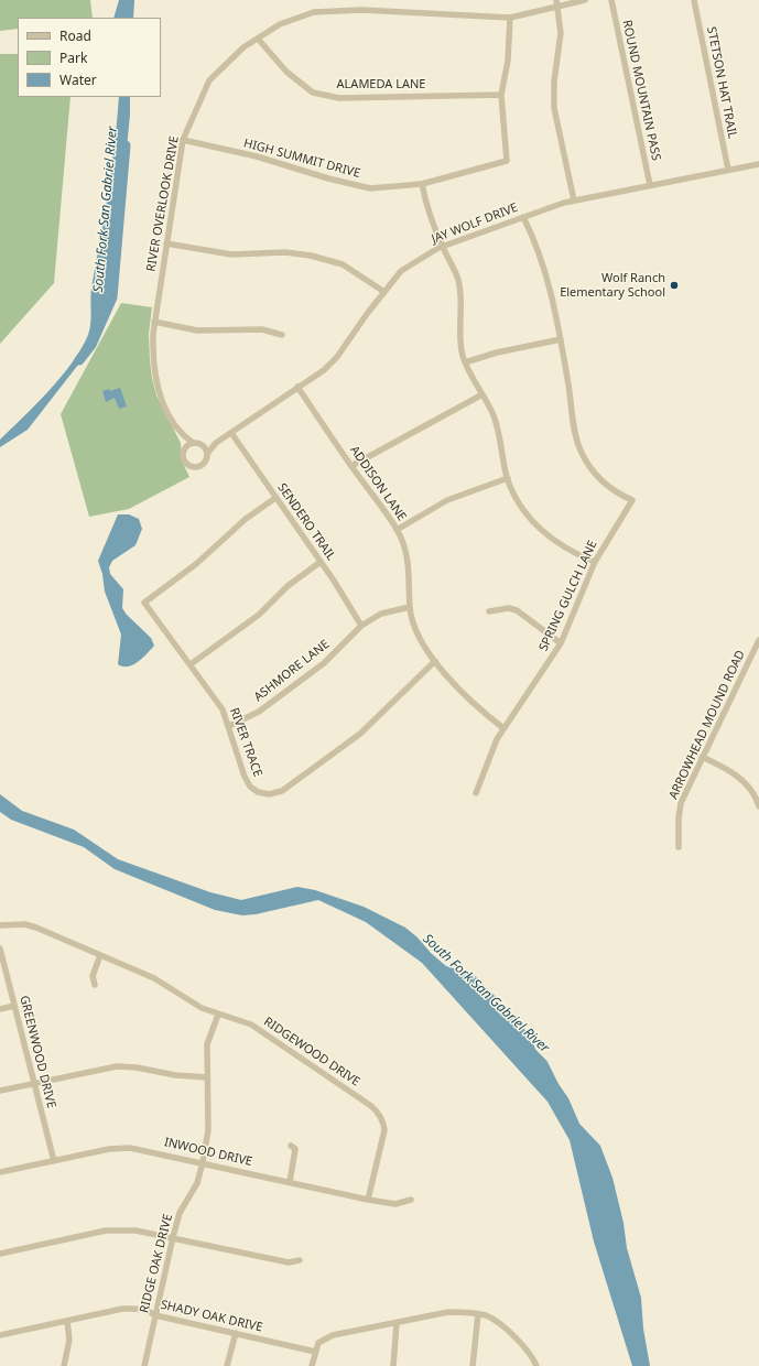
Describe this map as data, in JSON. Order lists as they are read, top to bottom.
{
  "streets": {
    "street": [
      "STETSON HAT TRAIL",
      "ALAMEDA LANE",
      "ROUND MOUNTAIN PASS",
      "HIGH SUMMIT DRIVE",
      "RIVER OVERLOOK DRIVE",
      "JAY WOLF DRIVE",
      "ADDISON LANE",
      "SENDERO TRAIL",
      "SPRING GULCH LANE",
      "ASHMORE LANE",
      "ARROWHEAD MOUND ROAD",
      "RIVER TRACE",
      "GREENWOOD DRIVE",
      "RIDGEWOOD DRIVE",
      "INWOOD DRIVE",
      "RIDGE OAK DRIVE",
      "SHADY OAK DRIVE"
    ]
  },
  "crossings": [
    ["STETSON HAT TRAIL", "JAY WOLF DRIVE"],
    ["ALAMEDA LANE", "HIGH SUMMIT DRIVE"],
    ["ALAMEDA LANE", "RIVER OVERLOOK DRIVE"],
    ["ROUND MOUNTAIN PASS", "JAY WOLF DRIVE"],
    ["HIGH SUMMIT DRIVE", "RIVER OVERLOOK DRIVE"],
    ["JAY WOLF DRIVE", "ADDISON LANE"],
    ["JAY WOLF DRIVE", "SENDERO TRAIL"],
    ["JAY WOLF DRIVE", "SPRING GULCH LANE"],
    ["ADDISON LANE", "SPRING GULCH LANE"],
    ["ADDISON LANE", "ASHMORE LANE"],
    ["ADDISON LANE", "RIVER TRACE"],
    ["SENDERO TRAIL", "ASHMORE LANE"],
    ["SENDERO TRAIL", "RIVER TRACE"],
    ["ASHMORE LANE", "RIVER TRACE"],
    ["GREENWOOD DRIVE", "INWOOD DRIVE"],
    ["RIDGEWOOD DRIVE", "INWOOD DRIVE"],
    ["RIDGEWOOD DRIVE", "RIDGE OAK DRIVE"],
    ["INWOOD DRIVE", "RIDGE OAK DRIVE"],
    ["RIDGE OAK DRIVE", "SHADY OAK DRIVE"]
  ],
  "water": ["South Fork San Gabriel River"],
  "places": ["Wolf Ranch Elementary School"],
  "legend": ["Road", "Park", "Water"]
}
